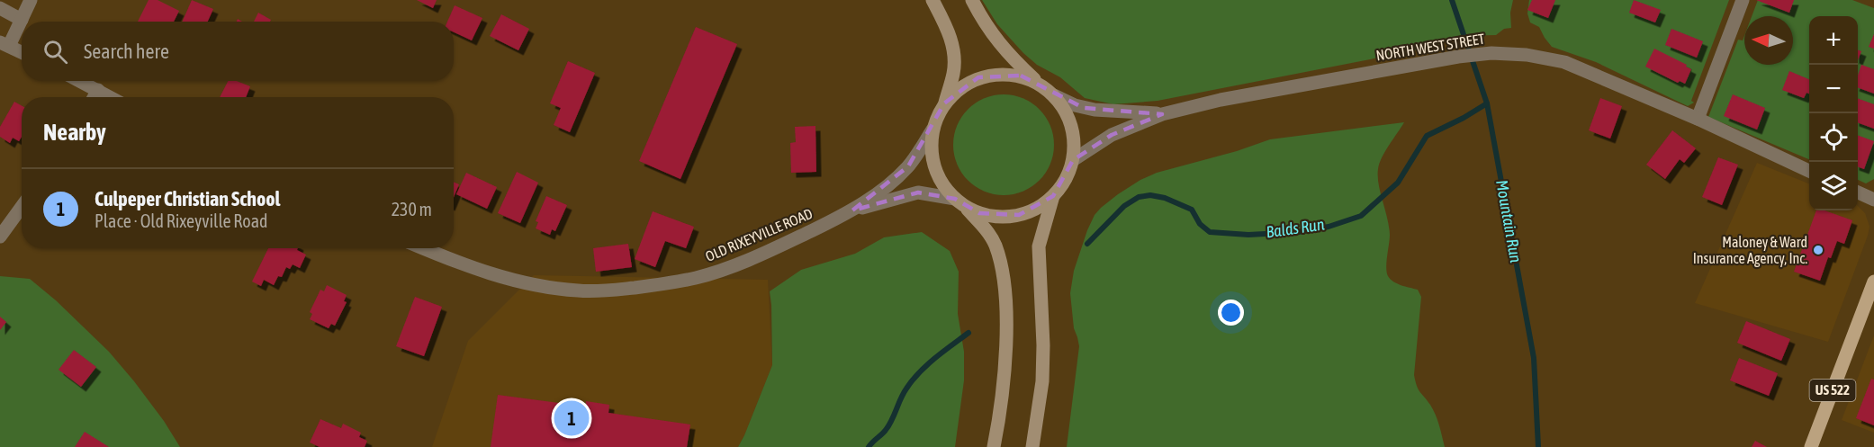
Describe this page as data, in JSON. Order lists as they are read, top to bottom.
{
  "streets": {
    "main road": ["US 522"],
    "street": ["NORTH WEST STREET", "OLD RIXEYVILLE ROAD"]
  },
  "crossings": [
    ["NORTH WEST STREET", "OLD RIXEYVILLE ROAD"]
  ],
  "water": ["Mountain Run", "Balds Run"],
  "places": ["Maloney & Ward Insurance Agency, Inc."],
  "north": "left",
  "page": {
    "map_buttons": ["+", "−"],
    "search": "Search here",
    "heading": "Nearby",
    "list": [
      {
        "mark": "1",
        "name": "Culpeper Christian School",
        "note": "Place · Old Rixeyville Road",
        "value": "230 m"
      }
    ],
    "pins": "1"
  }
}
